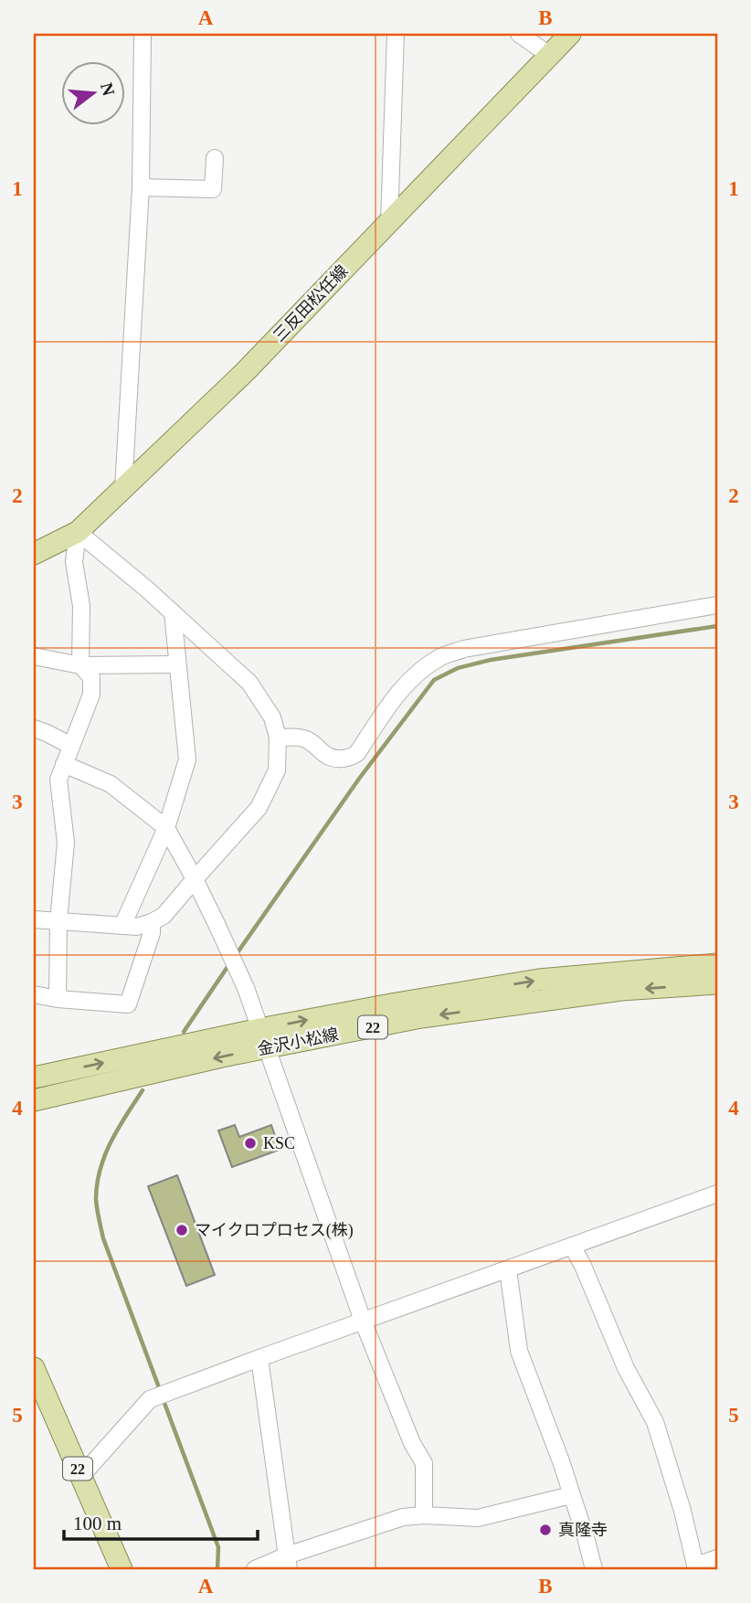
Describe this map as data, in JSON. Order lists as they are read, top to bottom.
{
  "streets": {
    "main road": ["三反田松任線", "22", "金沢小松線"]
  },
  "places": ["KSC", "マイクロプロセス(株)", "真隆寺"],
  "scale_bar": "100 m",
  "north": "right",
  "grid": {
    "columns": ["A", "B"],
    "rows": [
      "1",
      "2",
      "3",
      "4",
      "5"
    ]
  }
}
